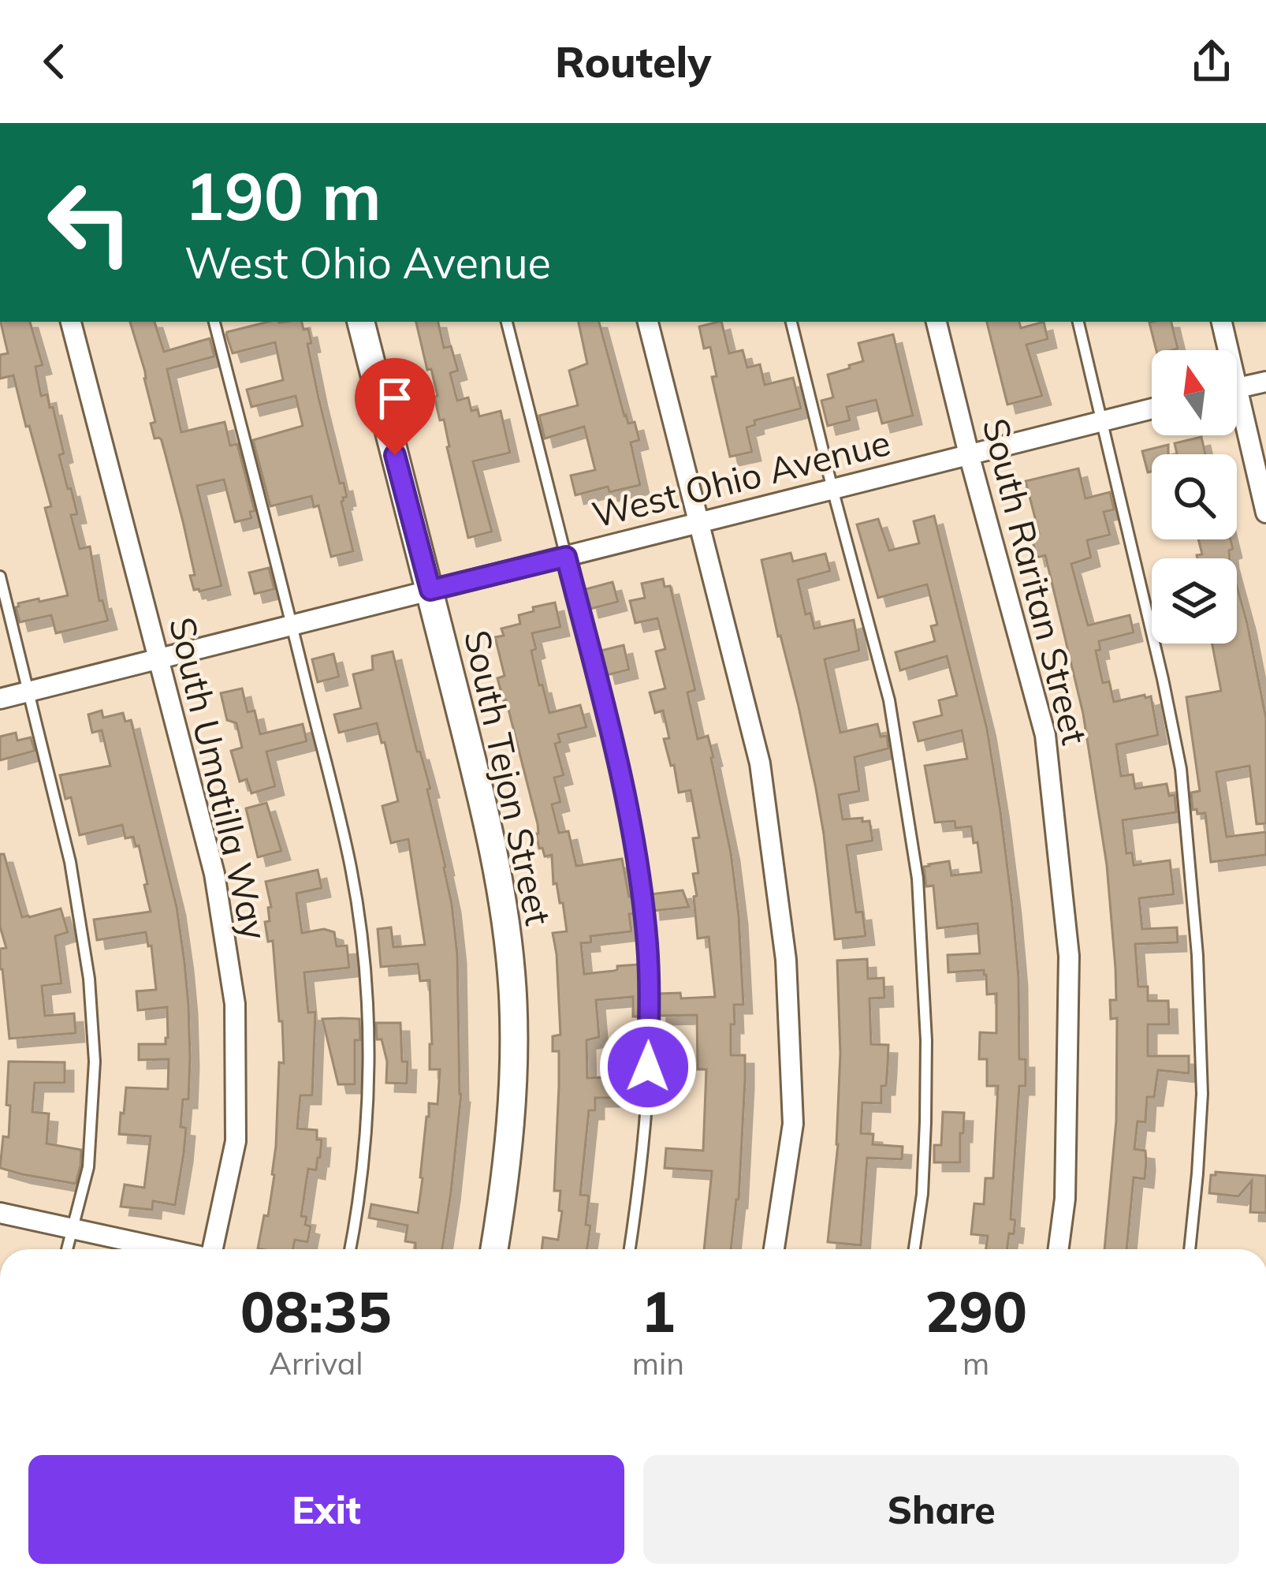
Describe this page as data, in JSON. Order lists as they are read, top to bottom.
{
  "streets": {
    "street": [
      "West Ohio Avenue",
      "South Raritan Street",
      "South Tejon Street",
      "South Umatilla Way"
    ]
  },
  "crossings": [
    ["West Ohio Avenue", "South Raritan Street"],
    ["West Ohio Avenue", "South Tejon Street"],
    ["West Ohio Avenue", "South Umatilla Way"]
  ],
  "north": "top",
  "page": {
    "header": "Routely",
    "turn": ["190 m", "West Ohio Avenue"],
    "eta": [
      "08:35",
      "Arrival",
      "1",
      "min",
      "290",
      "m"
    ],
    "buttons": ["Exit", "Share"]
  }
}
